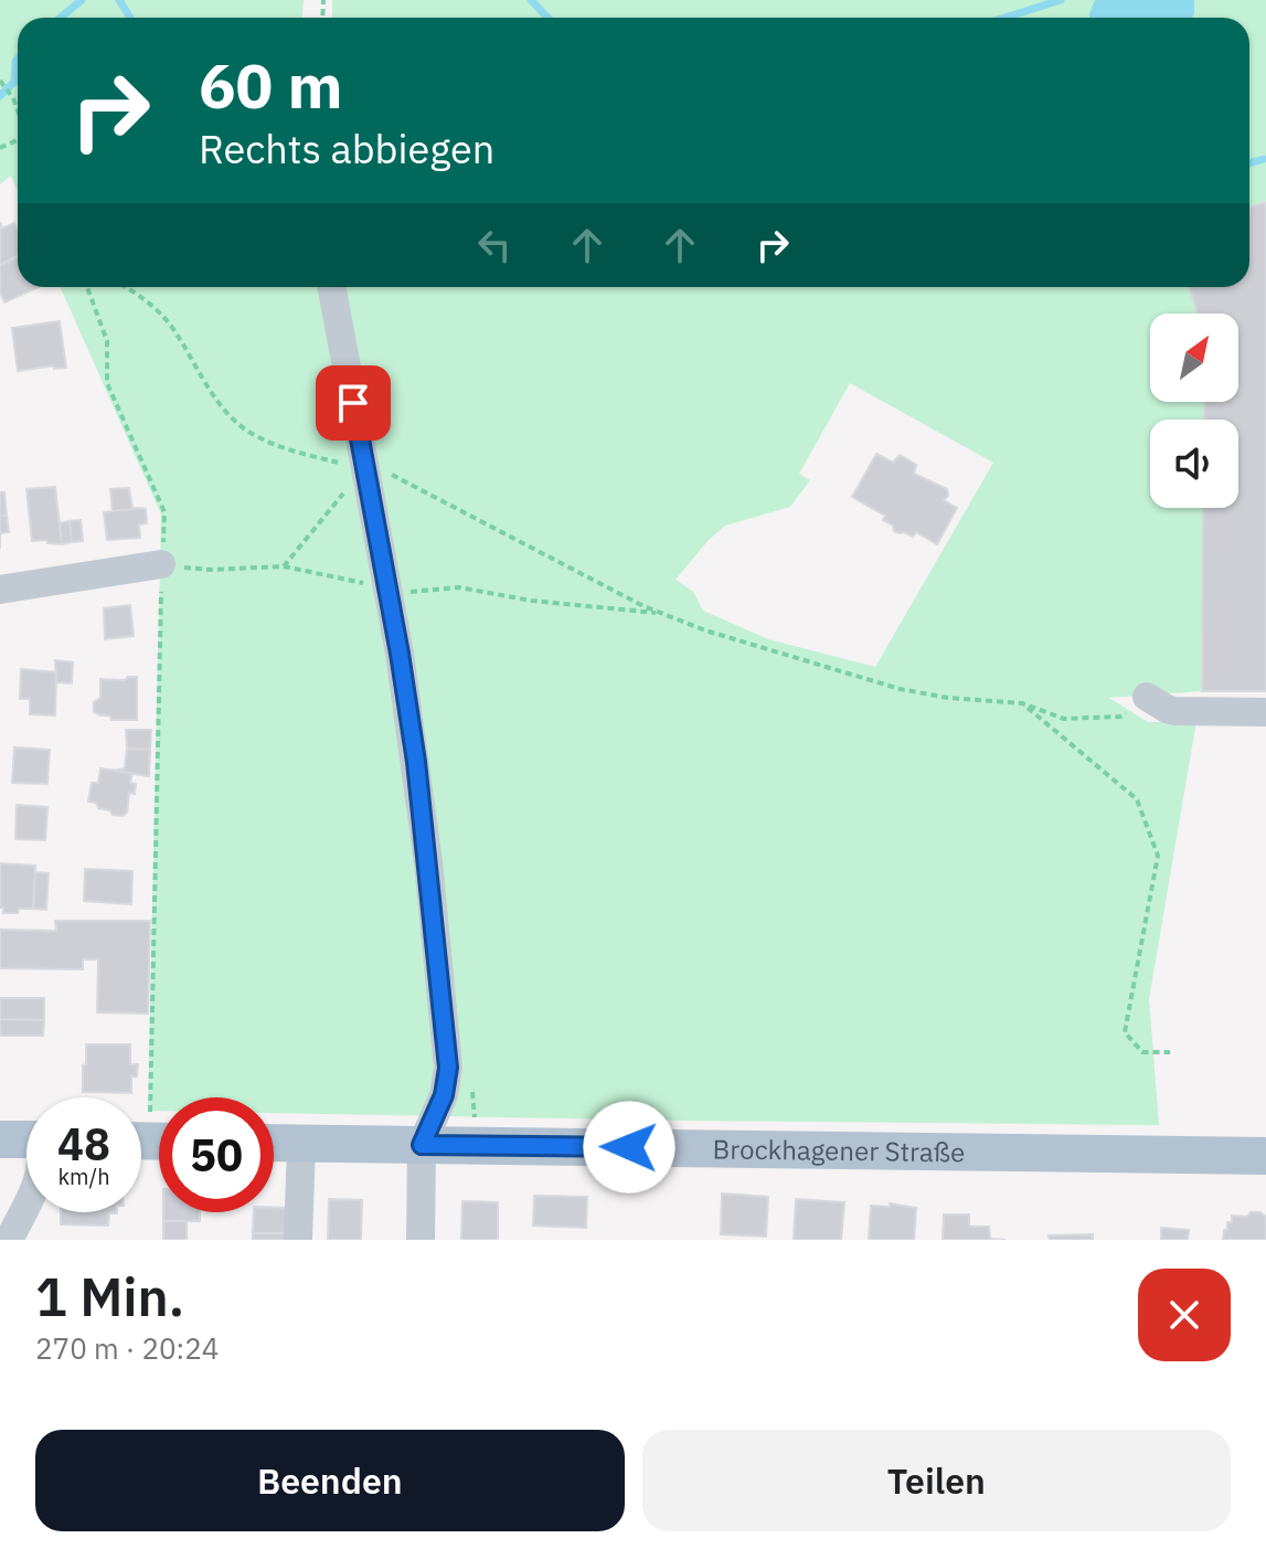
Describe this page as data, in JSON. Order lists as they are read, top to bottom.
{
  "streets": {
    "main road": ["Brockhagener Straße"]
  },
  "north": "top right",
  "page": {
    "turn": ["60 m", "Rechts abbiegen"],
    "speed": "48 km/h",
    "limit": "50",
    "heading": ["1 Min.", "270 m · 20:24"],
    "buttons": ["Beenden", "Teilen"]
  }
}
